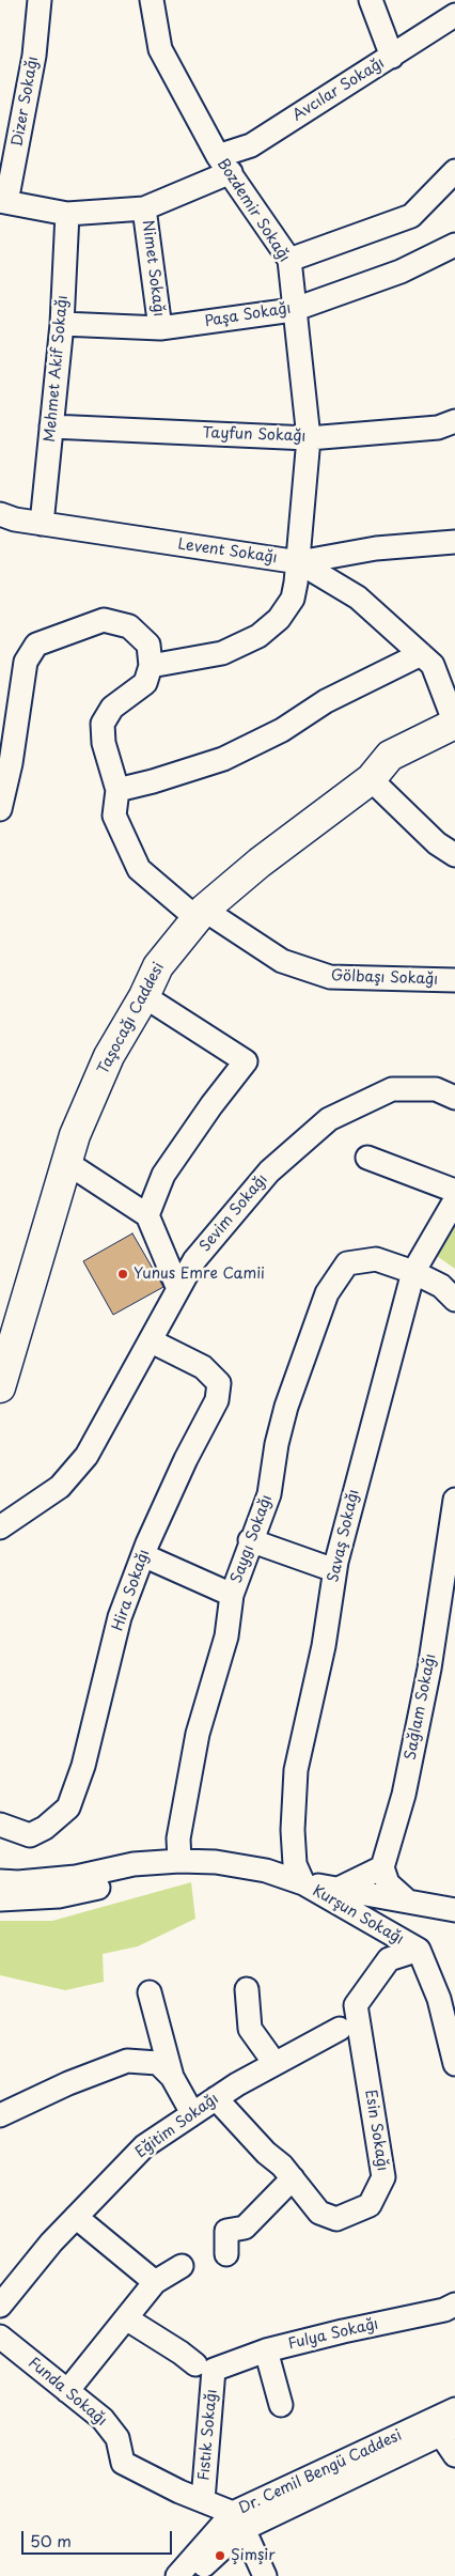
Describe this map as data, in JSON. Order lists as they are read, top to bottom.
{
  "streets": {
    "main road": ["Taşocağı Caddesi"],
    "street": [
      "Avcılar Sokağı",
      "Dizer Sokağı",
      "Bozdemir Sokağı",
      "Nimet Sokağı",
      "Paşa Sokağı",
      "Mehmet Akif Sokağı",
      "Tayfun Sokağı",
      "Levent Sokağı",
      "Gölbaşı Sokağı",
      "Sevim Sokağı",
      "Savaş Sokağı",
      "Saygı Sokağı",
      "Hira Sokağı",
      "Sağlam Sokağı",
      "Kurşun Sokağı",
      "Eğitim Sokağı",
      "Esin Sokağı",
      "Fulya Sokağı",
      "Funda Sokağı",
      "Fıstık Sokağı",
      "Dr. Cemil Bengü Caddesi"
    ]
  },
  "crossings": [
    ["Avcılar Sokağı", "Dizer Sokağı"],
    ["Avcılar Sokağı", "Bozdemir Sokağı"],
    ["Avcılar Sokağı", "Nimet Sokağı"],
    ["Avcılar Sokağı", "Mehmet Akif Sokağı"],
    ["Bozdemir Sokağı", "Paşa Sokağı"],
    ["Bozdemir Sokağı", "Tayfun Sokağı"],
    ["Bozdemir Sokağı", "Levent Sokağı"],
    ["Nimet Sokağı", "Paşa Sokağı"],
    ["Paşa Sokağı", "Mehmet Akif Sokağı"],
    ["Mehmet Akif Sokağı", "Tayfun Sokağı"],
    ["Mehmet Akif Sokağı", "Levent Sokağı"],
    ["Gölbaşı Sokağı", "Taşocağı Caddesi"],
    ["Sevim Sokağı", "Hira Sokağı"],
    ["Savaş Sokağı", "Saygı Sokağı"],
    ["Savaş Sokağı", "Kurşun Sokağı"],
    ["Saygı Sokağı", "Kurşun Sokağı"],
    ["Kurşun Sokağı", "Esin Sokağı"],
    ["Eğitim Sokağı", "Esin Sokağı"],
    ["Fulya Sokağı", "Fıstık Sokağı"],
    ["Funda Sokağı", "Fıstık Sokağı"],
    ["Funda Sokağı", "Dr. Cemil Bengü Caddesi"]
  ],
  "places": ["Yunus Emre Camii", "Şimşir"],
  "scale_bar": "50 m"
}
